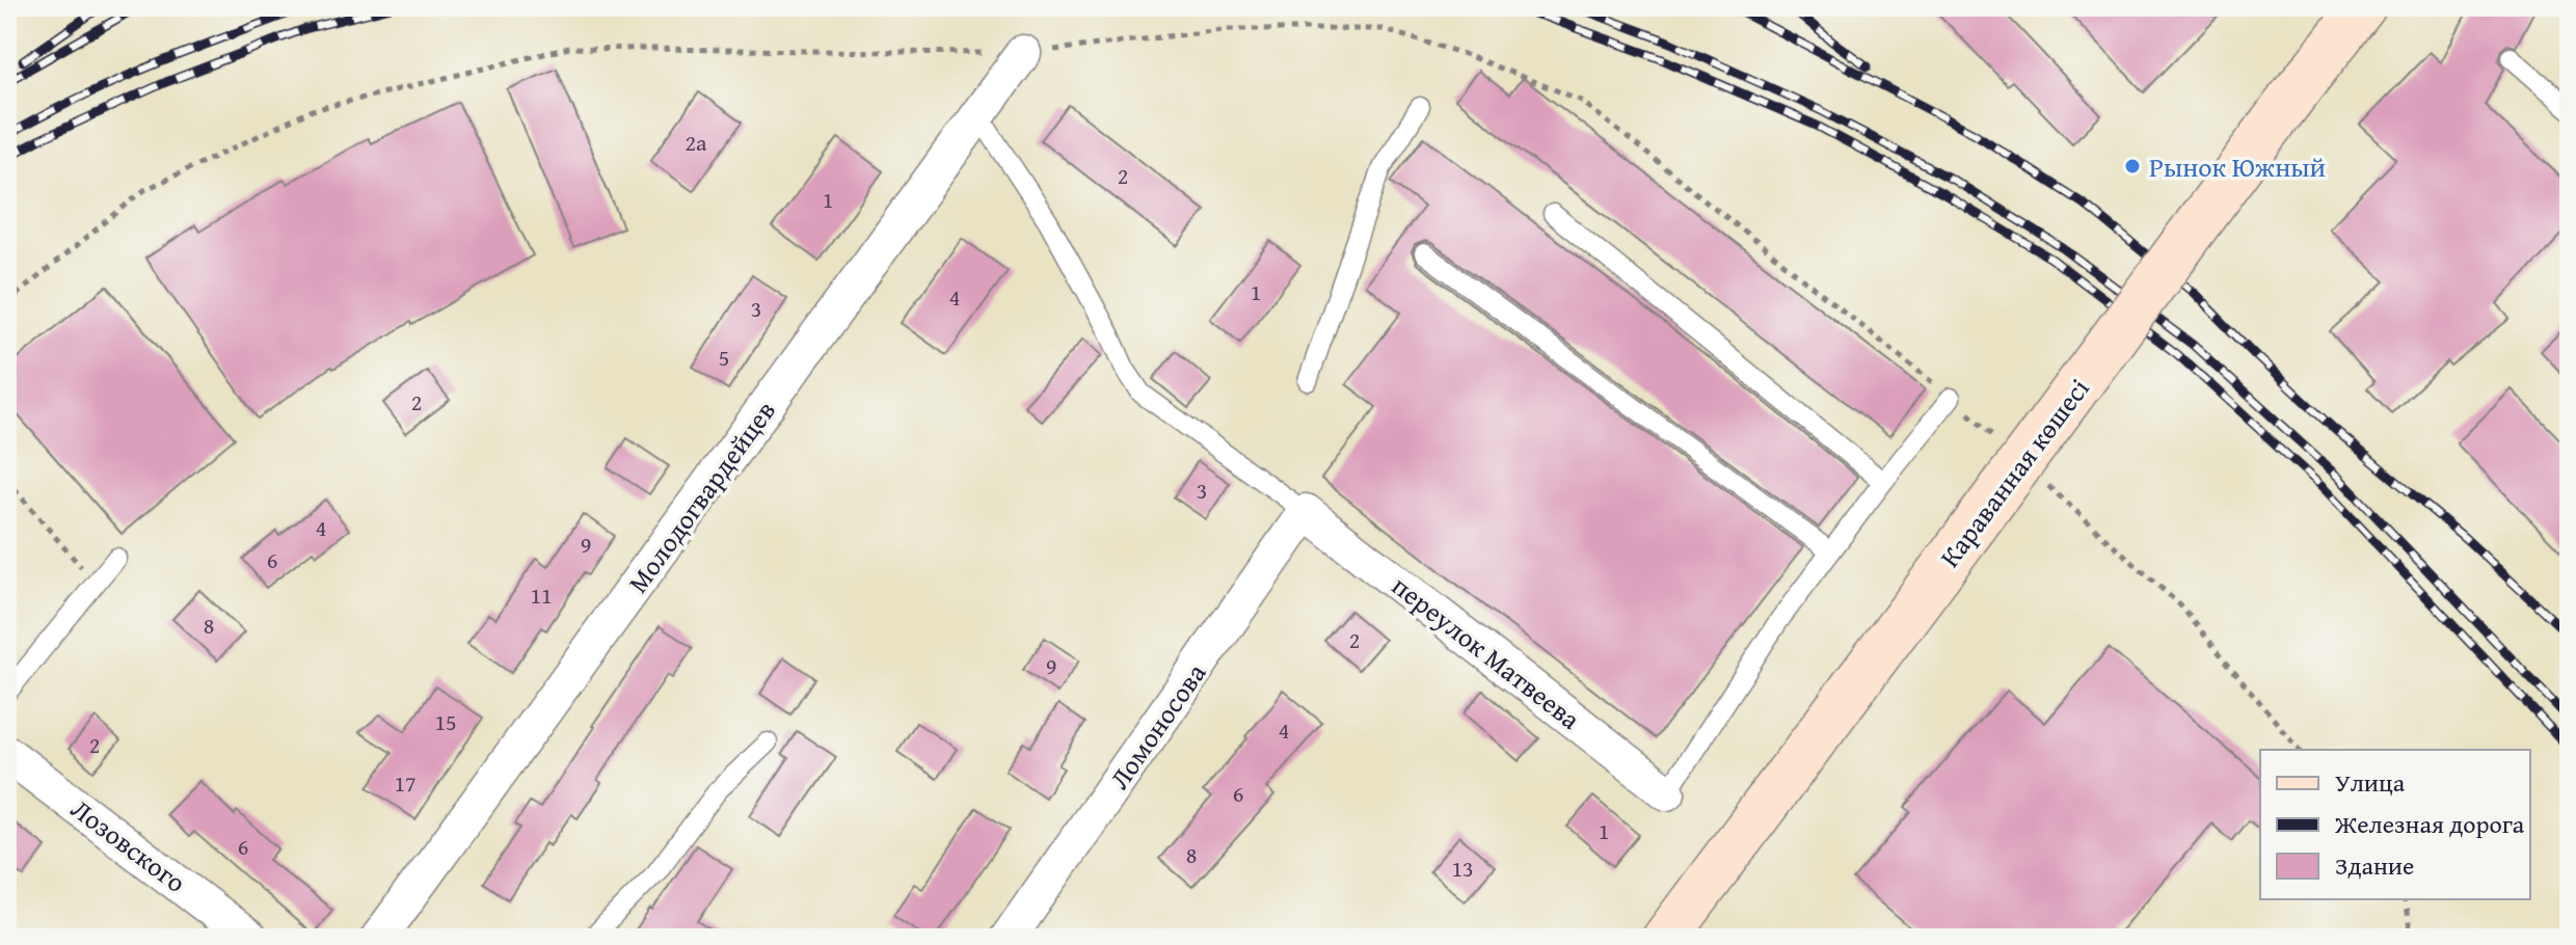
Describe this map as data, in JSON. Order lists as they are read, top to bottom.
{
  "streets": {
    "main road": ["Караванная көшесі"],
    "street": [
      "Молодогвардейцев",
      "переулок Матвеева",
      "Ломоносова",
      "Лозовского"
    ]
  },
  "crossings": [
    ["переулок Матвеева", "Ломоносова"]
  ],
  "places": ["Рынок Южный"],
  "house_numbers": [
    "2а",
    "2",
    "1",
    "1",
    "4",
    "3",
    "5",
    "2",
    "3",
    "4",
    "9",
    "6",
    "11",
    "8",
    "2",
    "9",
    "15",
    "4",
    "2",
    "17",
    "6",
    "1",
    "6",
    "8",
    "13"
  ],
  "legend": ["Улица", "Железная дорога", "Здание"]
}
